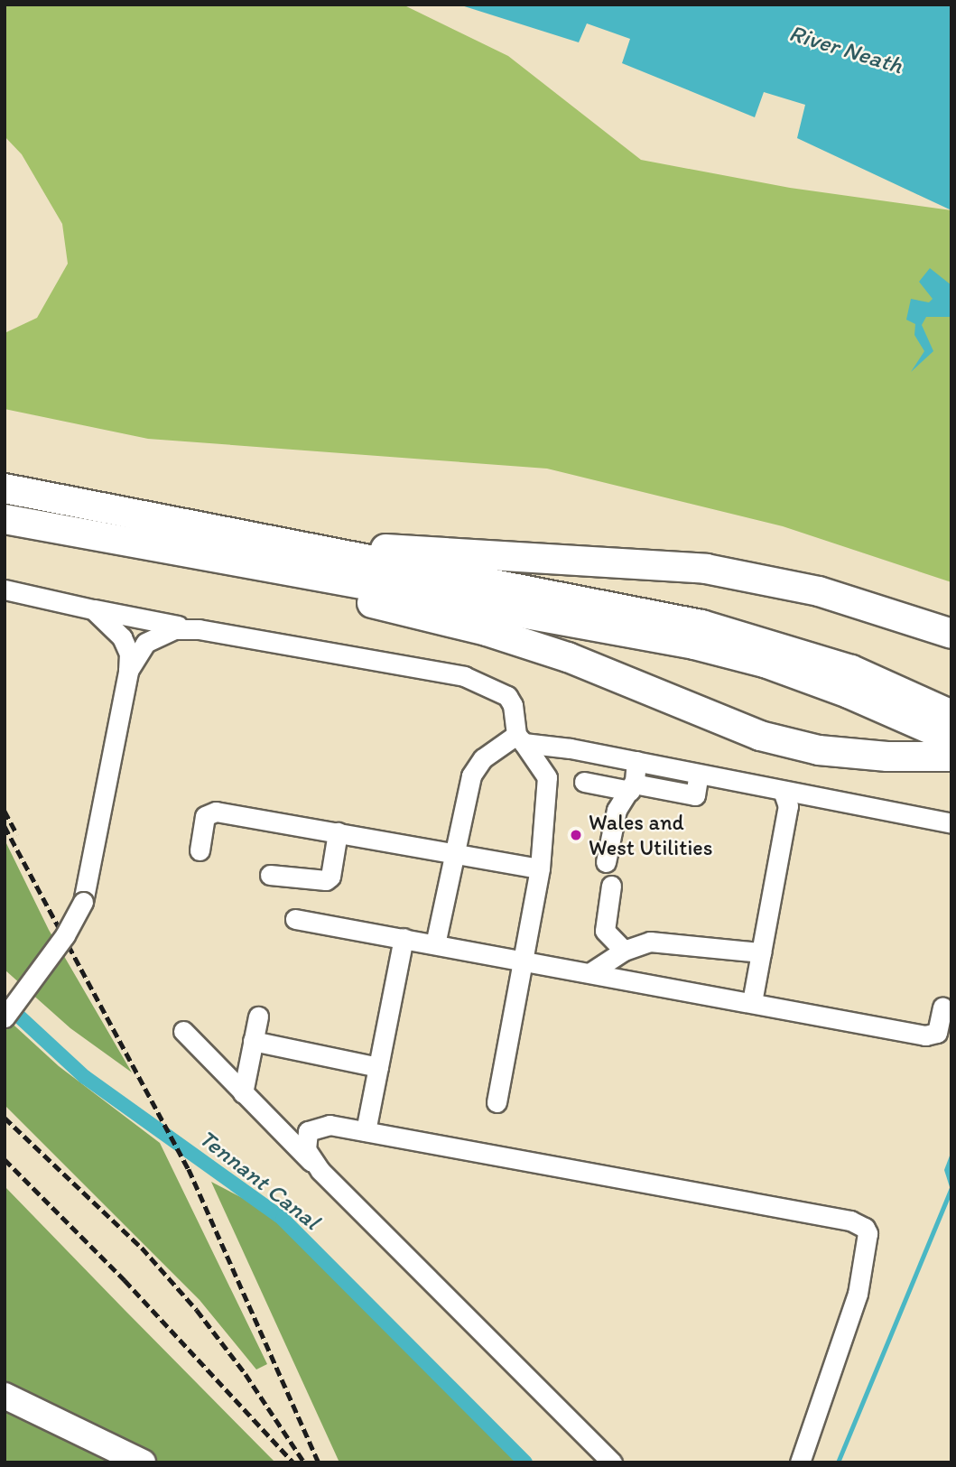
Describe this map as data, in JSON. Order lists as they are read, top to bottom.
{
  "water": ["River Neath", "Tennant Canal"],
  "places": ["Wales and West Utilities"]
}
